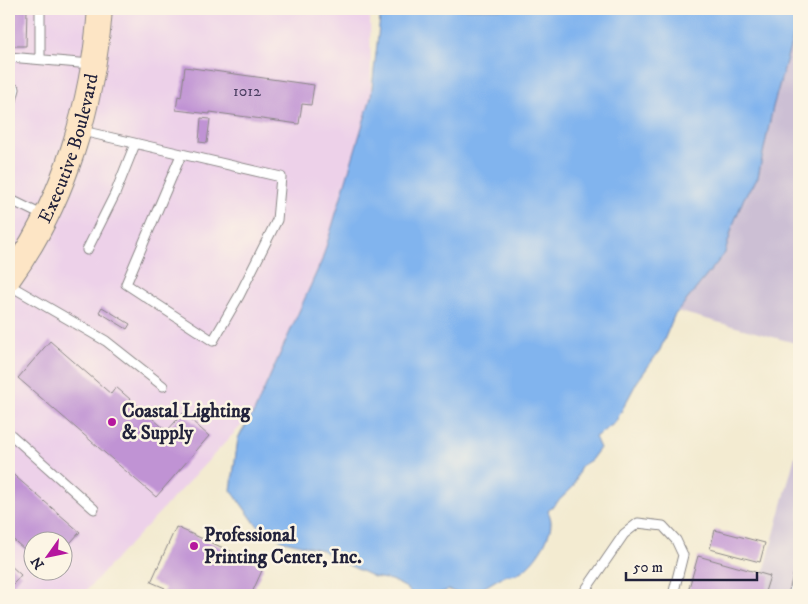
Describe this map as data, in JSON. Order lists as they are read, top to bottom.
{
  "streets": {
    "street": ["Executive Boulevard"]
  },
  "places": ["Coastal Lighting & Supply", "Professional Printing Center, Inc."],
  "house_numbers": ["1012"],
  "scale_bar": "50 m",
  "north": "bottom left"
}
